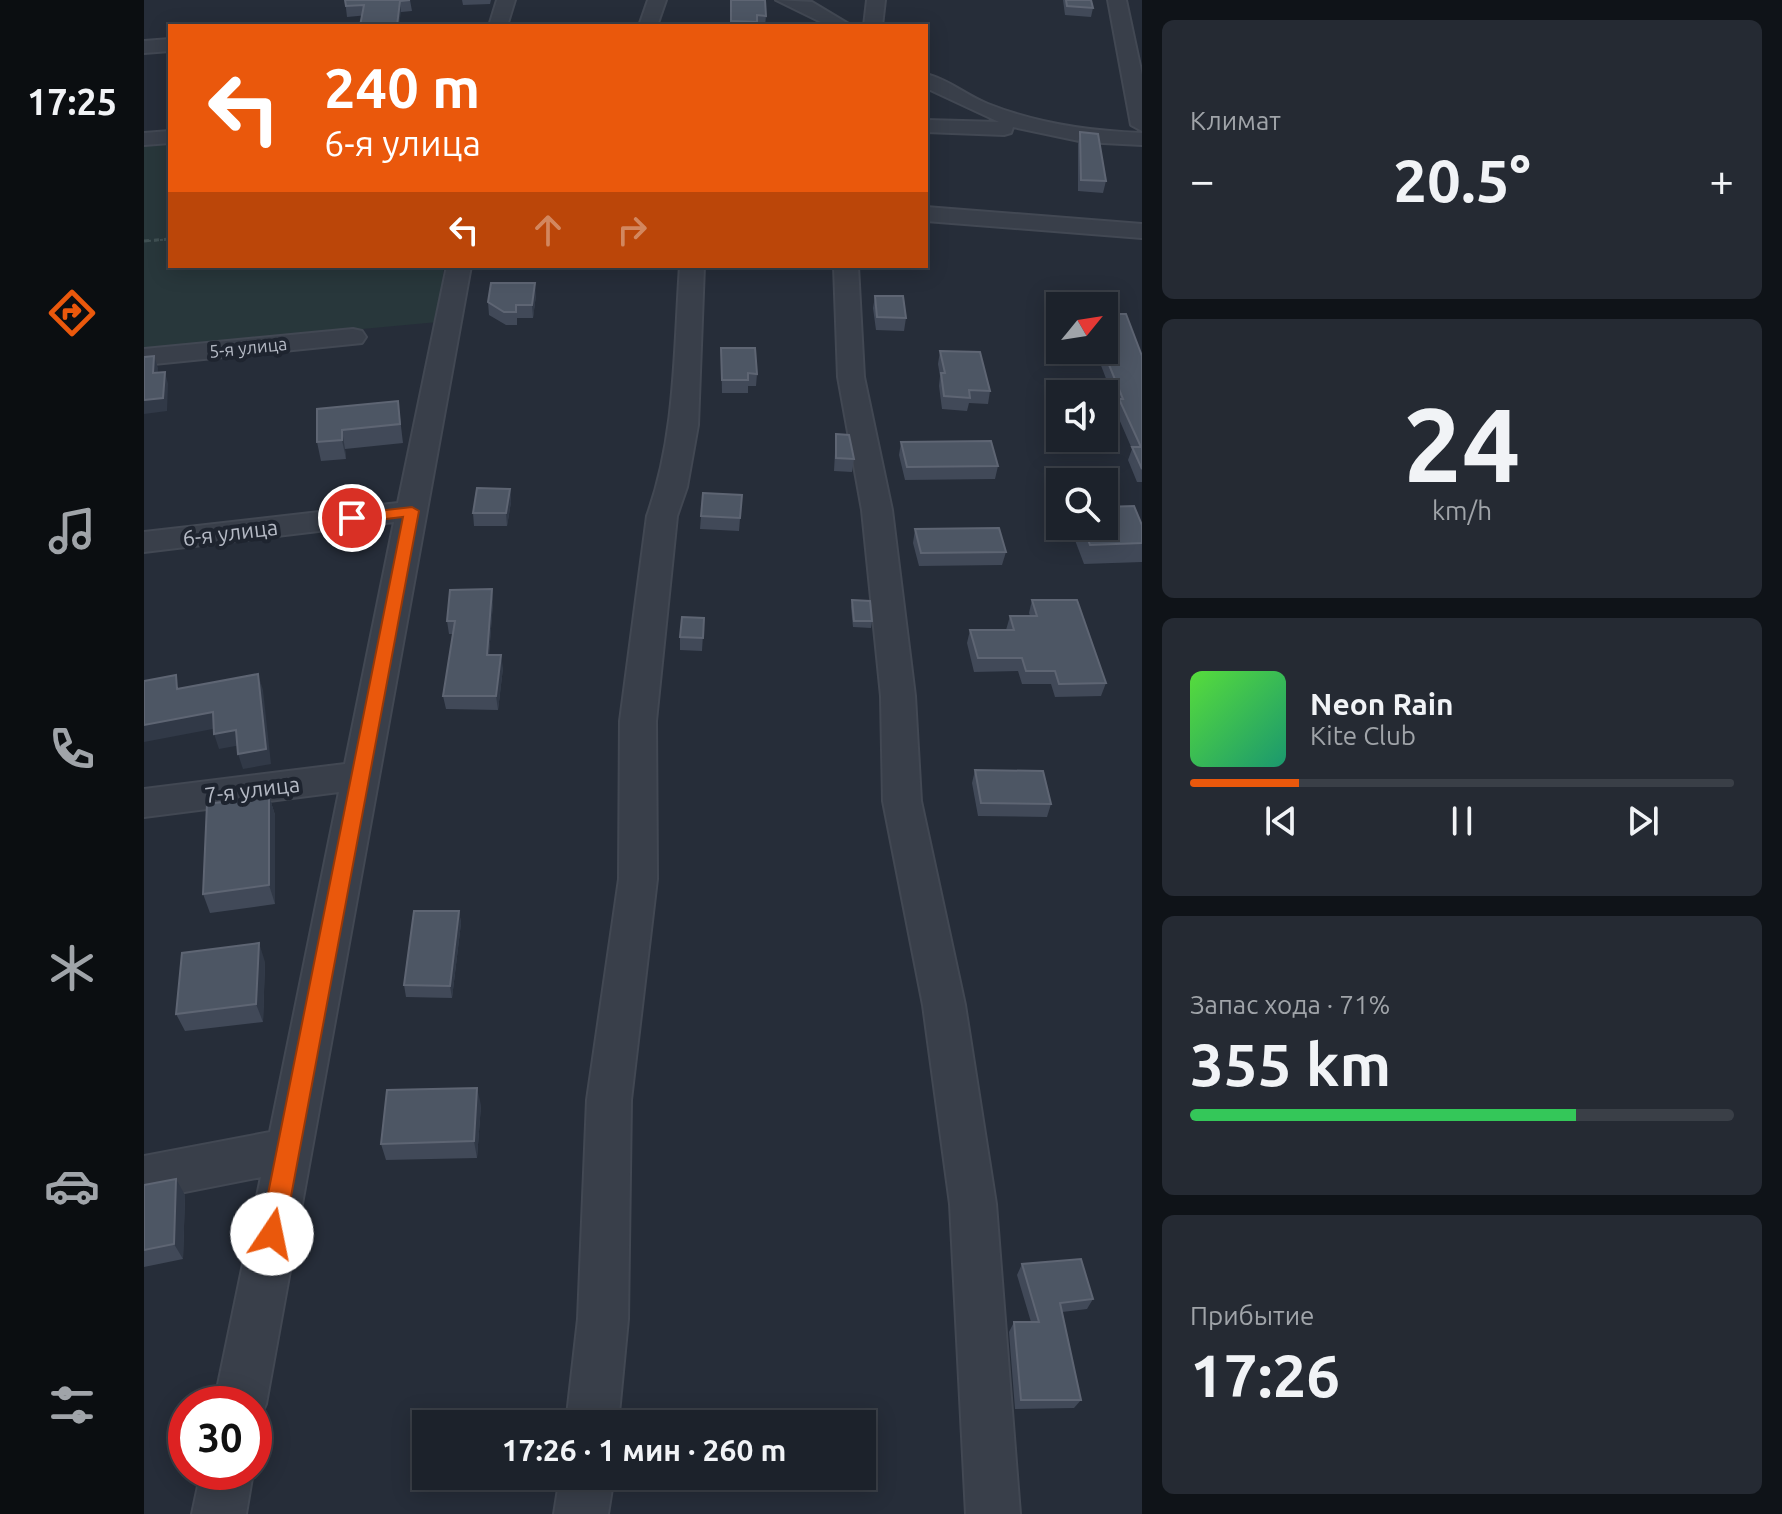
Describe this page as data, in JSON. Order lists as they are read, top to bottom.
{
  "streets": {
    "street": ["5-я улица", "6-я улица", "7-я улица"]
  },
  "north": "top right",
  "page": {
    "tabs": "17:25",
    "tile": [
      "Климат",
      ["24", "km/h"],
      ["Запас хода · 71%", "355 km"],
      ["Прибытие", "17:26"]
    ],
    "turn": ["240 m", "6-я улица"],
    "heat": ["−", "20.5°", "+"],
    "song": ["Neon Rain", "Kite Club"],
    "limit": "30",
    "trip": "17:26 · 1 мин · 260 m"
  }
}
